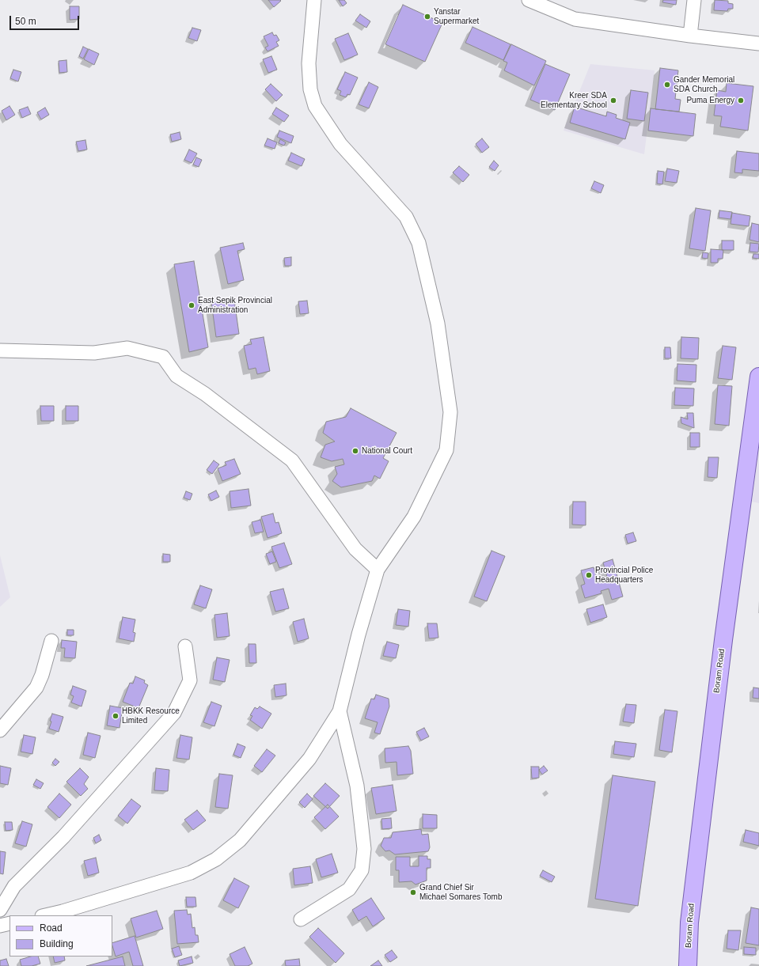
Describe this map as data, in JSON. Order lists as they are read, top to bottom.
{
  "streets": {
    "main road": ["Boram Road"]
  },
  "places": [
    "Yanstar Supermarket",
    "Gander Memorial SDA Church",
    "Kreer SDA Elementary School",
    "Puma Energy",
    "East Sepik Provincial Administration",
    "National Court",
    "Provincial Police Headquarters",
    "HBKK Resource Limited",
    "Grand Chief Sir Michael Somares Tomb"
  ],
  "legend": ["Road", "Building"],
  "scale_bar": "50 m"
}
